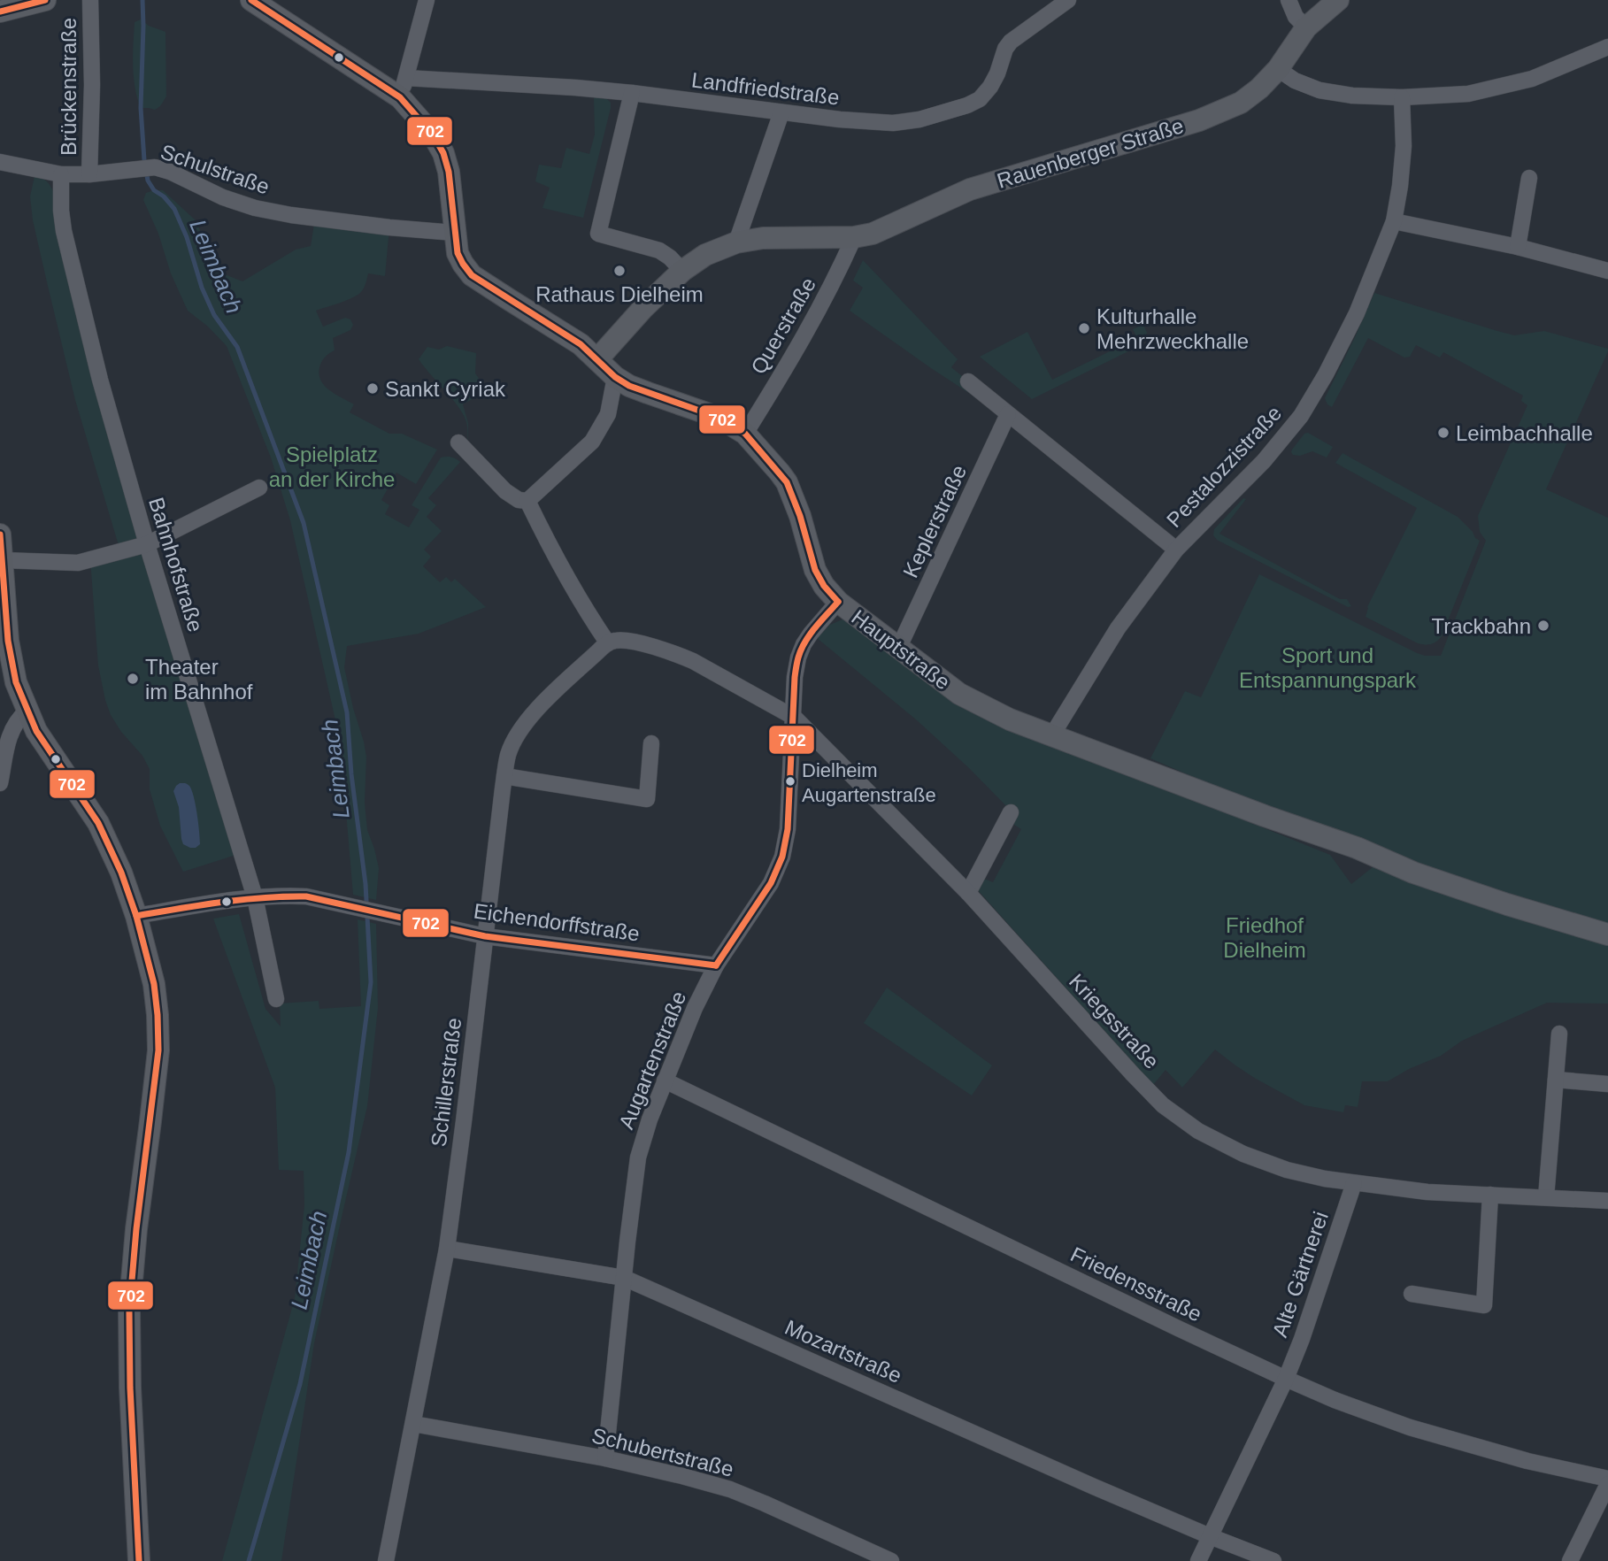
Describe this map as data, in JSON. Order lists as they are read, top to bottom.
{
  "streets": {
    "street": [
      "Brückenstraße",
      "Landfriedstraße",
      "Rauenberger Straße",
      "Schulstraße",
      "Querstraße",
      "Pestalozzistraße",
      "Keplerstraße",
      "Bahnhofstraße",
      "Hauptstraße",
      "Eichendorffstraße",
      "Kriegsstraße",
      "Augartenstraße",
      "Schillerstraße",
      "Alte Gärtnerei",
      "Friedensstraße",
      "Mozartstraße",
      "Schubertstraße"
    ]
  },
  "crossings": [
    ["Brückenstraße", "Schulstraße"],
    ["Landfriedstraße", "Hauptstraße"],
    ["Rauenberger Straße", "Querstraße"],
    ["Rauenberger Straße", "Hauptstraße"],
    ["Schulstraße", "Bahnhofstraße"],
    ["Schulstraße", "Hauptstraße"],
    ["Querstraße", "Hauptstraße"],
    ["Pestalozzistraße", "Hauptstraße"],
    ["Keplerstraße", "Hauptstraße"],
    ["Bahnhofstraße", "Eichendorffstraße"],
    ["Hauptstraße", "Augartenstraße"],
    ["Eichendorffstraße", "Augartenstraße"],
    ["Eichendorffstraße", "Schillerstraße"],
    ["Kriegsstraße", "Augartenstraße"],
    ["Kriegsstraße", "Schillerstraße"],
    ["Kriegsstraße", "Alte Gärtnerei"],
    ["Augartenstraße", "Friedensstraße"],
    ["Augartenstraße", "Mozartstraße"],
    ["Augartenstraße", "Schubertstraße"],
    ["Schillerstraße", "Mozartstraße"],
    ["Schillerstraße", "Schubertstraße"],
    ["Alte Gärtnerei", "Friedensstraße"]
  ],
  "water": ["Leimbach"],
  "parks": ["Spielplatz an der Kirche", "Sport und Entspannungspark", "Friedhof Dielheim"],
  "places": [
    "Rathaus Dielheim",
    "Kulturhalle Mehrzweckhalle",
    "Sankt Cyriak",
    "Leimbachhalle",
    "Trackbahn",
    "Theater im Bahnhof",
    "Dielheim Augartenstraße"
  ],
  "lines": ["transit line 702"]
}
